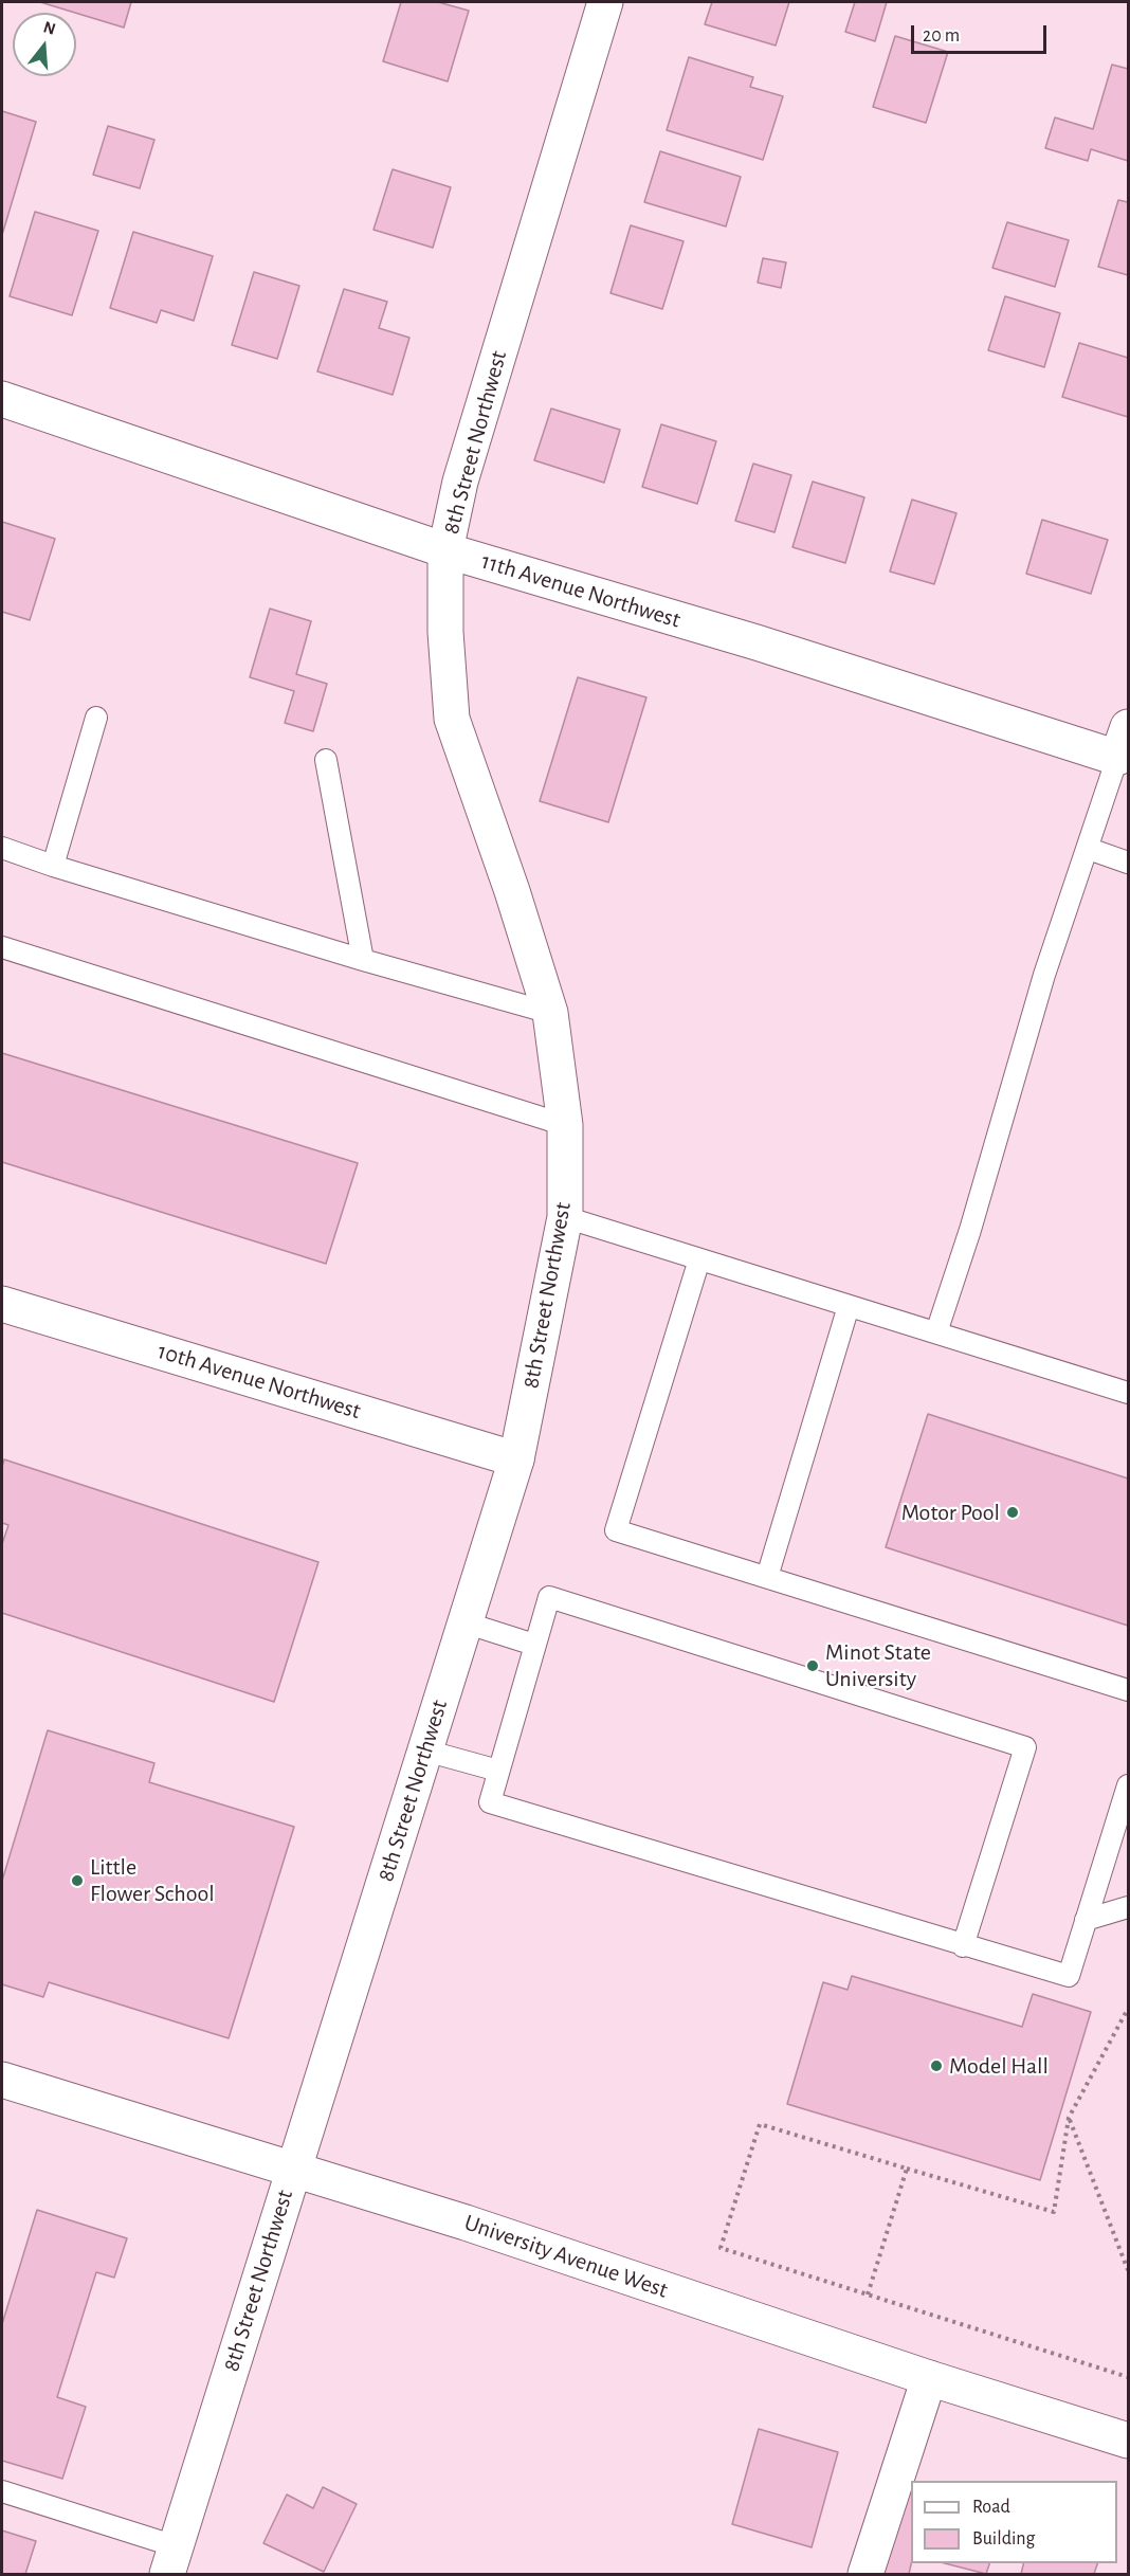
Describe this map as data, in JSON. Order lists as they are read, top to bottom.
{
  "streets": {
    "street": [
      "8th Street Northwest",
      "11th Avenue Northwest",
      "10th Avenue Northwest",
      "University Avenue West"
    ]
  },
  "crossings": [
    ["8th Street Northwest", "11th Avenue Northwest"],
    ["8th Street Northwest", "10th Avenue Northwest"],
    ["8th Street Northwest", "University Avenue West"]
  ],
  "places": [
    "Motor Pool",
    "Minot State University",
    "Little Flower School",
    "Model Hall"
  ],
  "legend": ["Road", "Building"],
  "scale_bar": "20 m",
  "north": "top"
}
